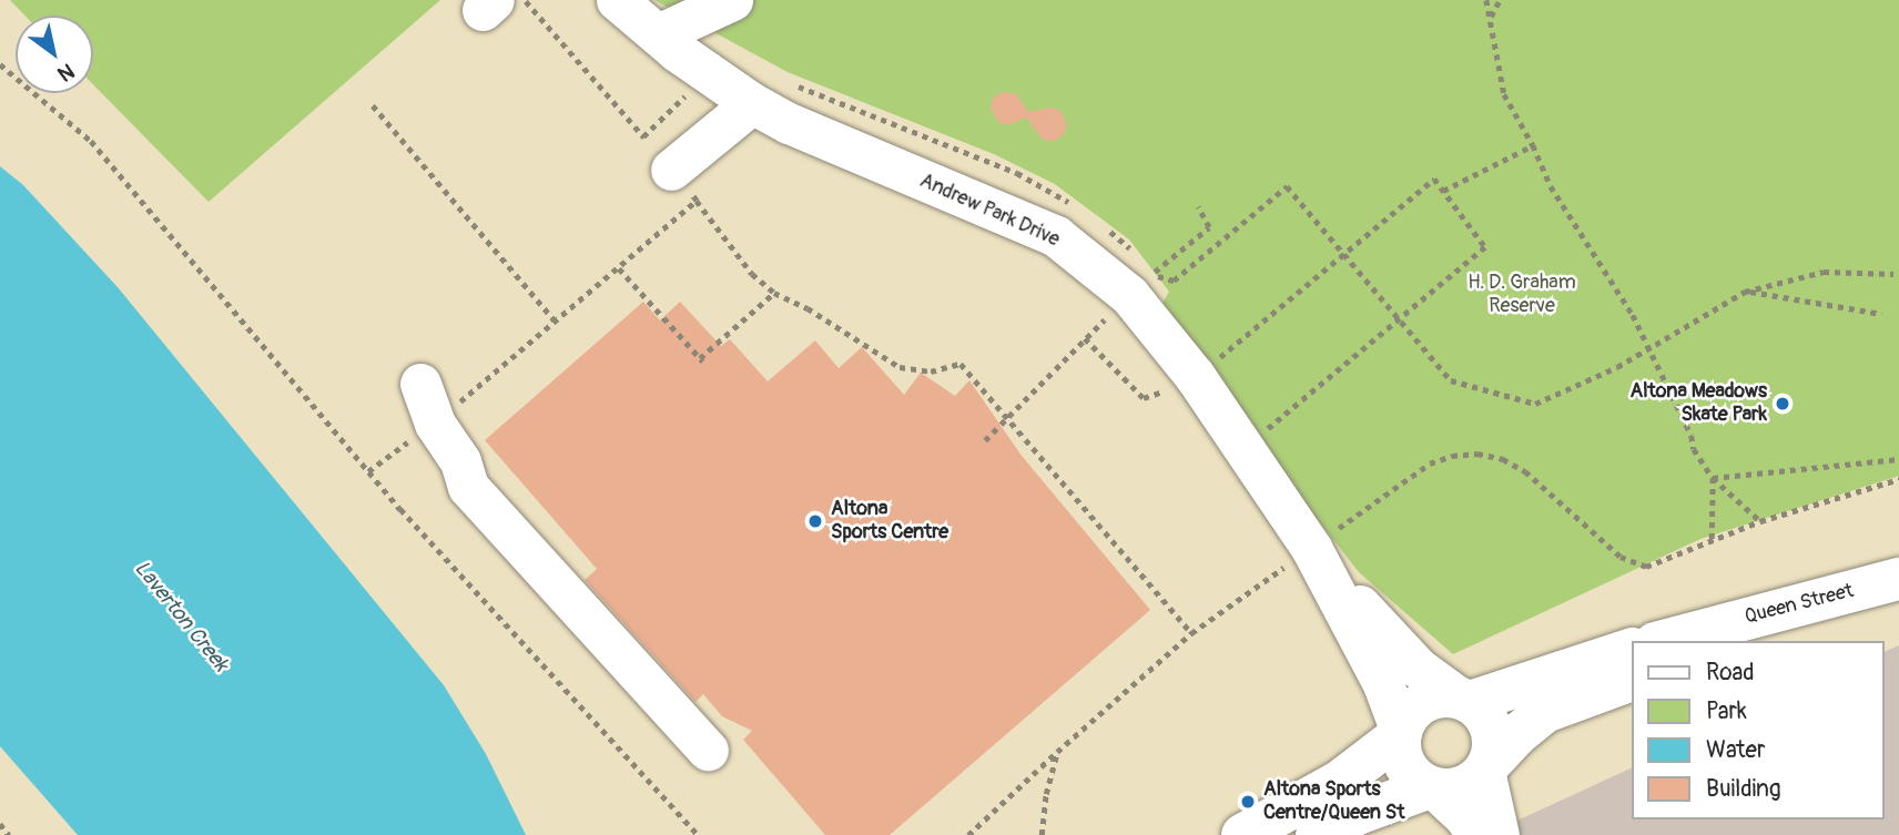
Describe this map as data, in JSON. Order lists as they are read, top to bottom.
{
  "streets": {
    "main road": ["Queen Street"],
    "lane": ["Andrew Park Drive"]
  },
  "water": ["Laverton Creek"],
  "parks": ["H. D. Graham Reserve"],
  "places": ["Altona Meadows Skate Park", "Altona Sports Centre", "Altona Sports Centre/Queen St"],
  "legend": [
    "Road",
    "Park",
    "Water",
    "Building"
  ],
  "north": "bottom right"
}
